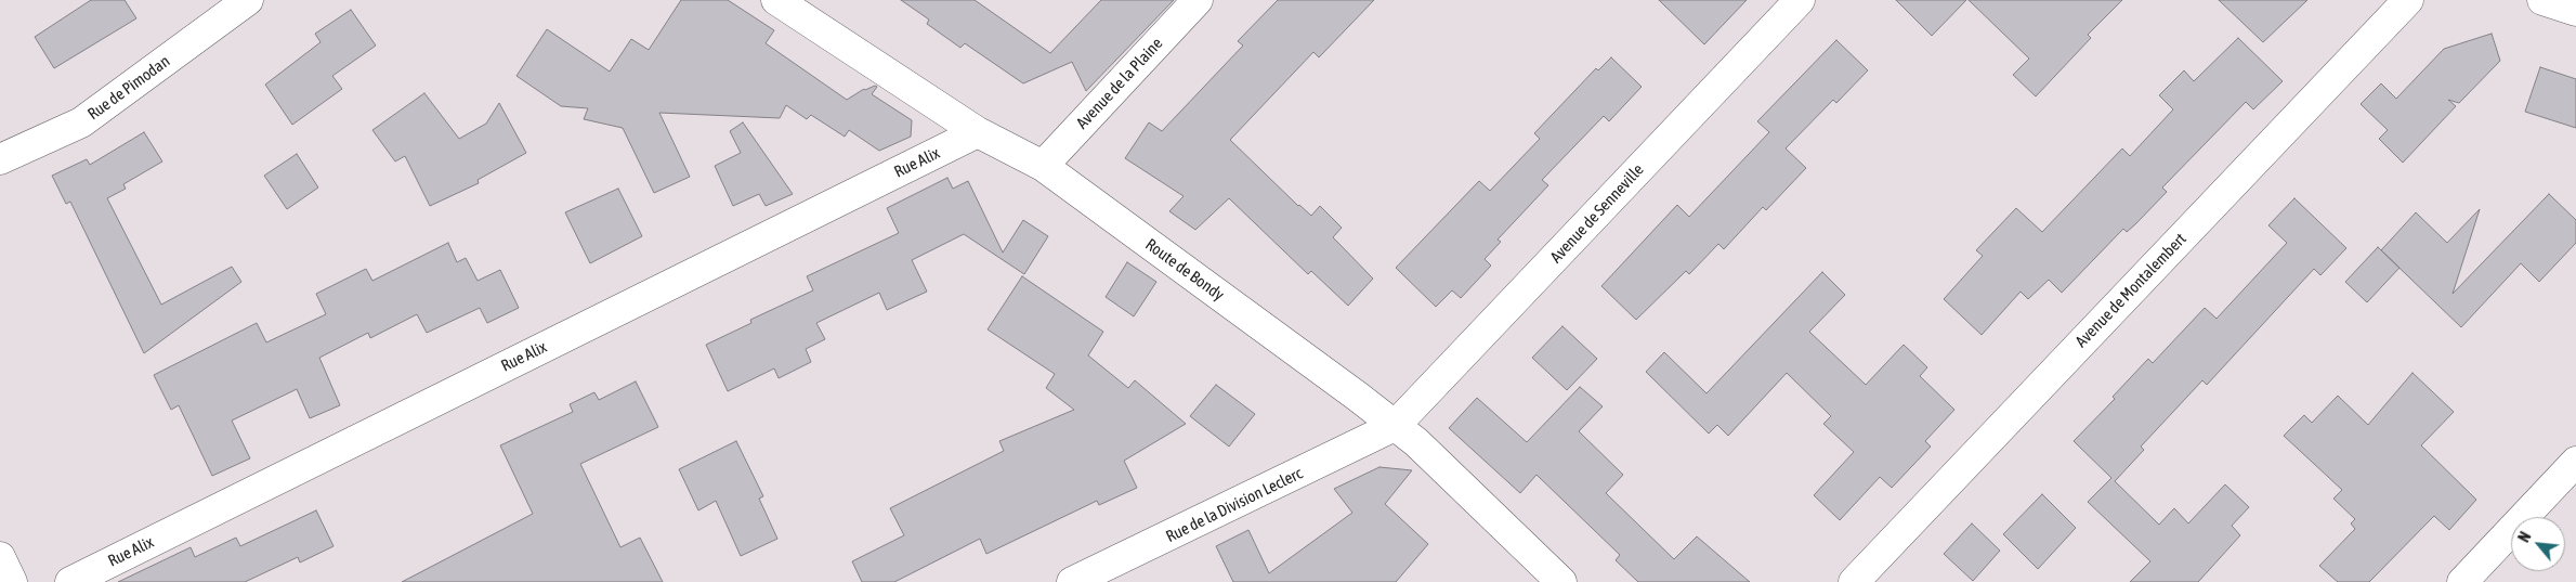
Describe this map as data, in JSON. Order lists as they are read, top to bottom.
{
  "streets": {
    "street": [
      "Avenue de la Plaine",
      "Rue de Pimodan",
      "Rue Alix",
      "Avenue de Senneville",
      "Route de Bondy",
      "Avenue de Montalembert",
      "Rue de la Division Leclerc"
    ]
  },
  "crossings": [
    ["Avenue de la Plaine", "Route de Bondy"],
    ["Rue Alix", "Route de Bondy"],
    ["Avenue de Senneville", "Route de Bondy"],
    ["Avenue de Senneville", "Rue de la Division Leclerc"],
    ["Route de Bondy", "Rue de la Division Leclerc"]
  ],
  "north": "top left"
}
